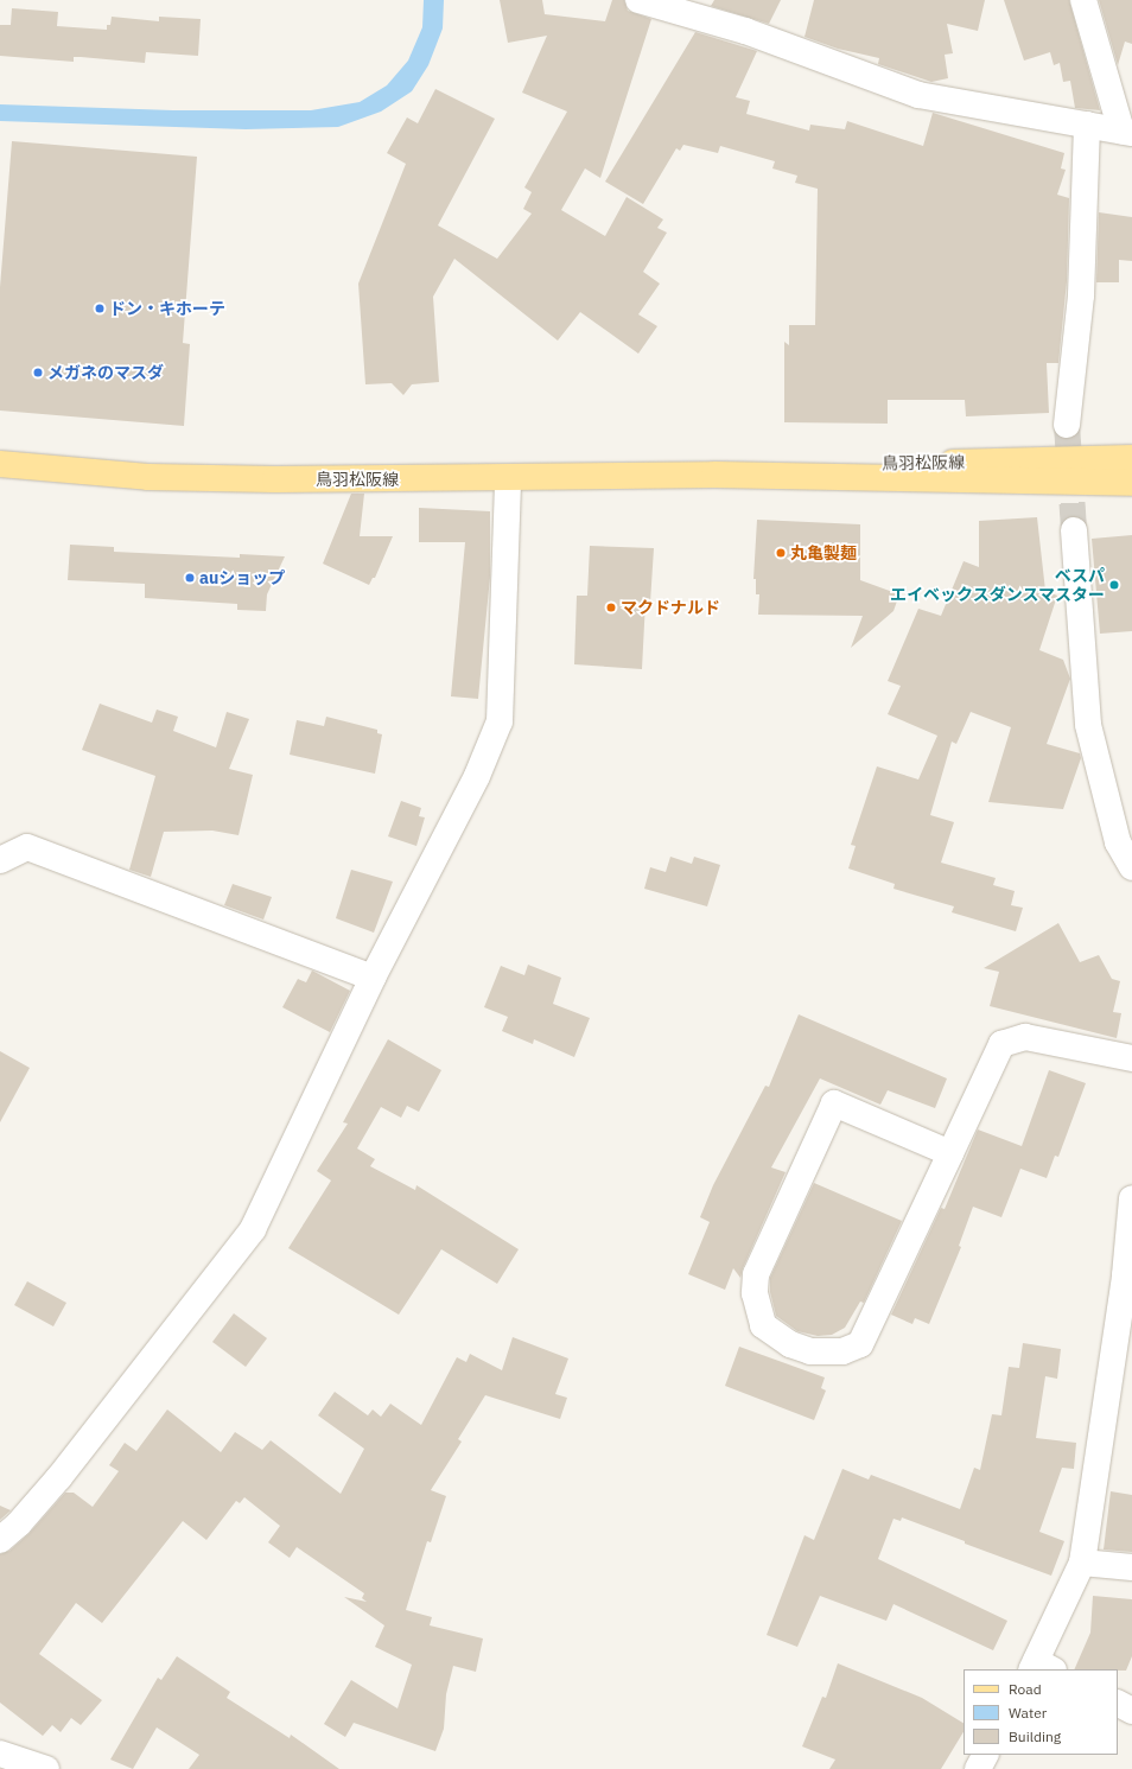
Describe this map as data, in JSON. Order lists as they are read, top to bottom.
{
  "streets": {
    "main road": ["鳥羽松阪線"]
  },
  "places": [
    "ドン・キホーテ",
    "メガネのマスダ",
    "丸亀製麺",
    "auショップ",
    "ベスパ エイベックスダンスマスター",
    "マクドナルド"
  ],
  "legend": ["Road", "Water", "Building"]
}
